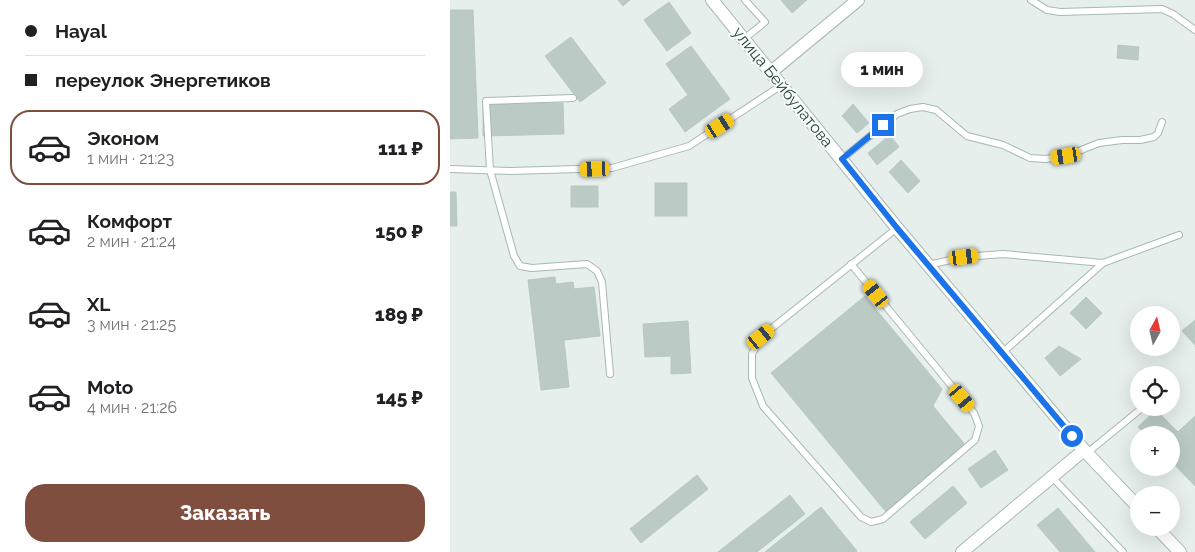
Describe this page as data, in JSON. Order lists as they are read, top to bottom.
{
  "streets": {
    "street": ["улица Бейбулатова"]
  },
  "north": "top",
  "page": {
    "banner": ["Hayal", "переулок Энергетиков"],
    "bubble": "1 мин",
    "list": [
      {
        "name": "Эконом",
        "note": "1 мин · 21:23",
        "value": "111 ₽"
      },
      {
        "name": "Комфорт",
        "note": "2 мин · 21:24",
        "value": "150 ₽"
      },
      {
        "name": "XL",
        "note": "3 мин · 21:25",
        "value": "189 ₽"
      },
      {
        "name": "Moto",
        "note": "4 мин · 21:26",
        "value": "145 ₽"
      }
    ],
    "map_buttons": ["+", "−"],
    "buttons": "Заказать"
  }
}
